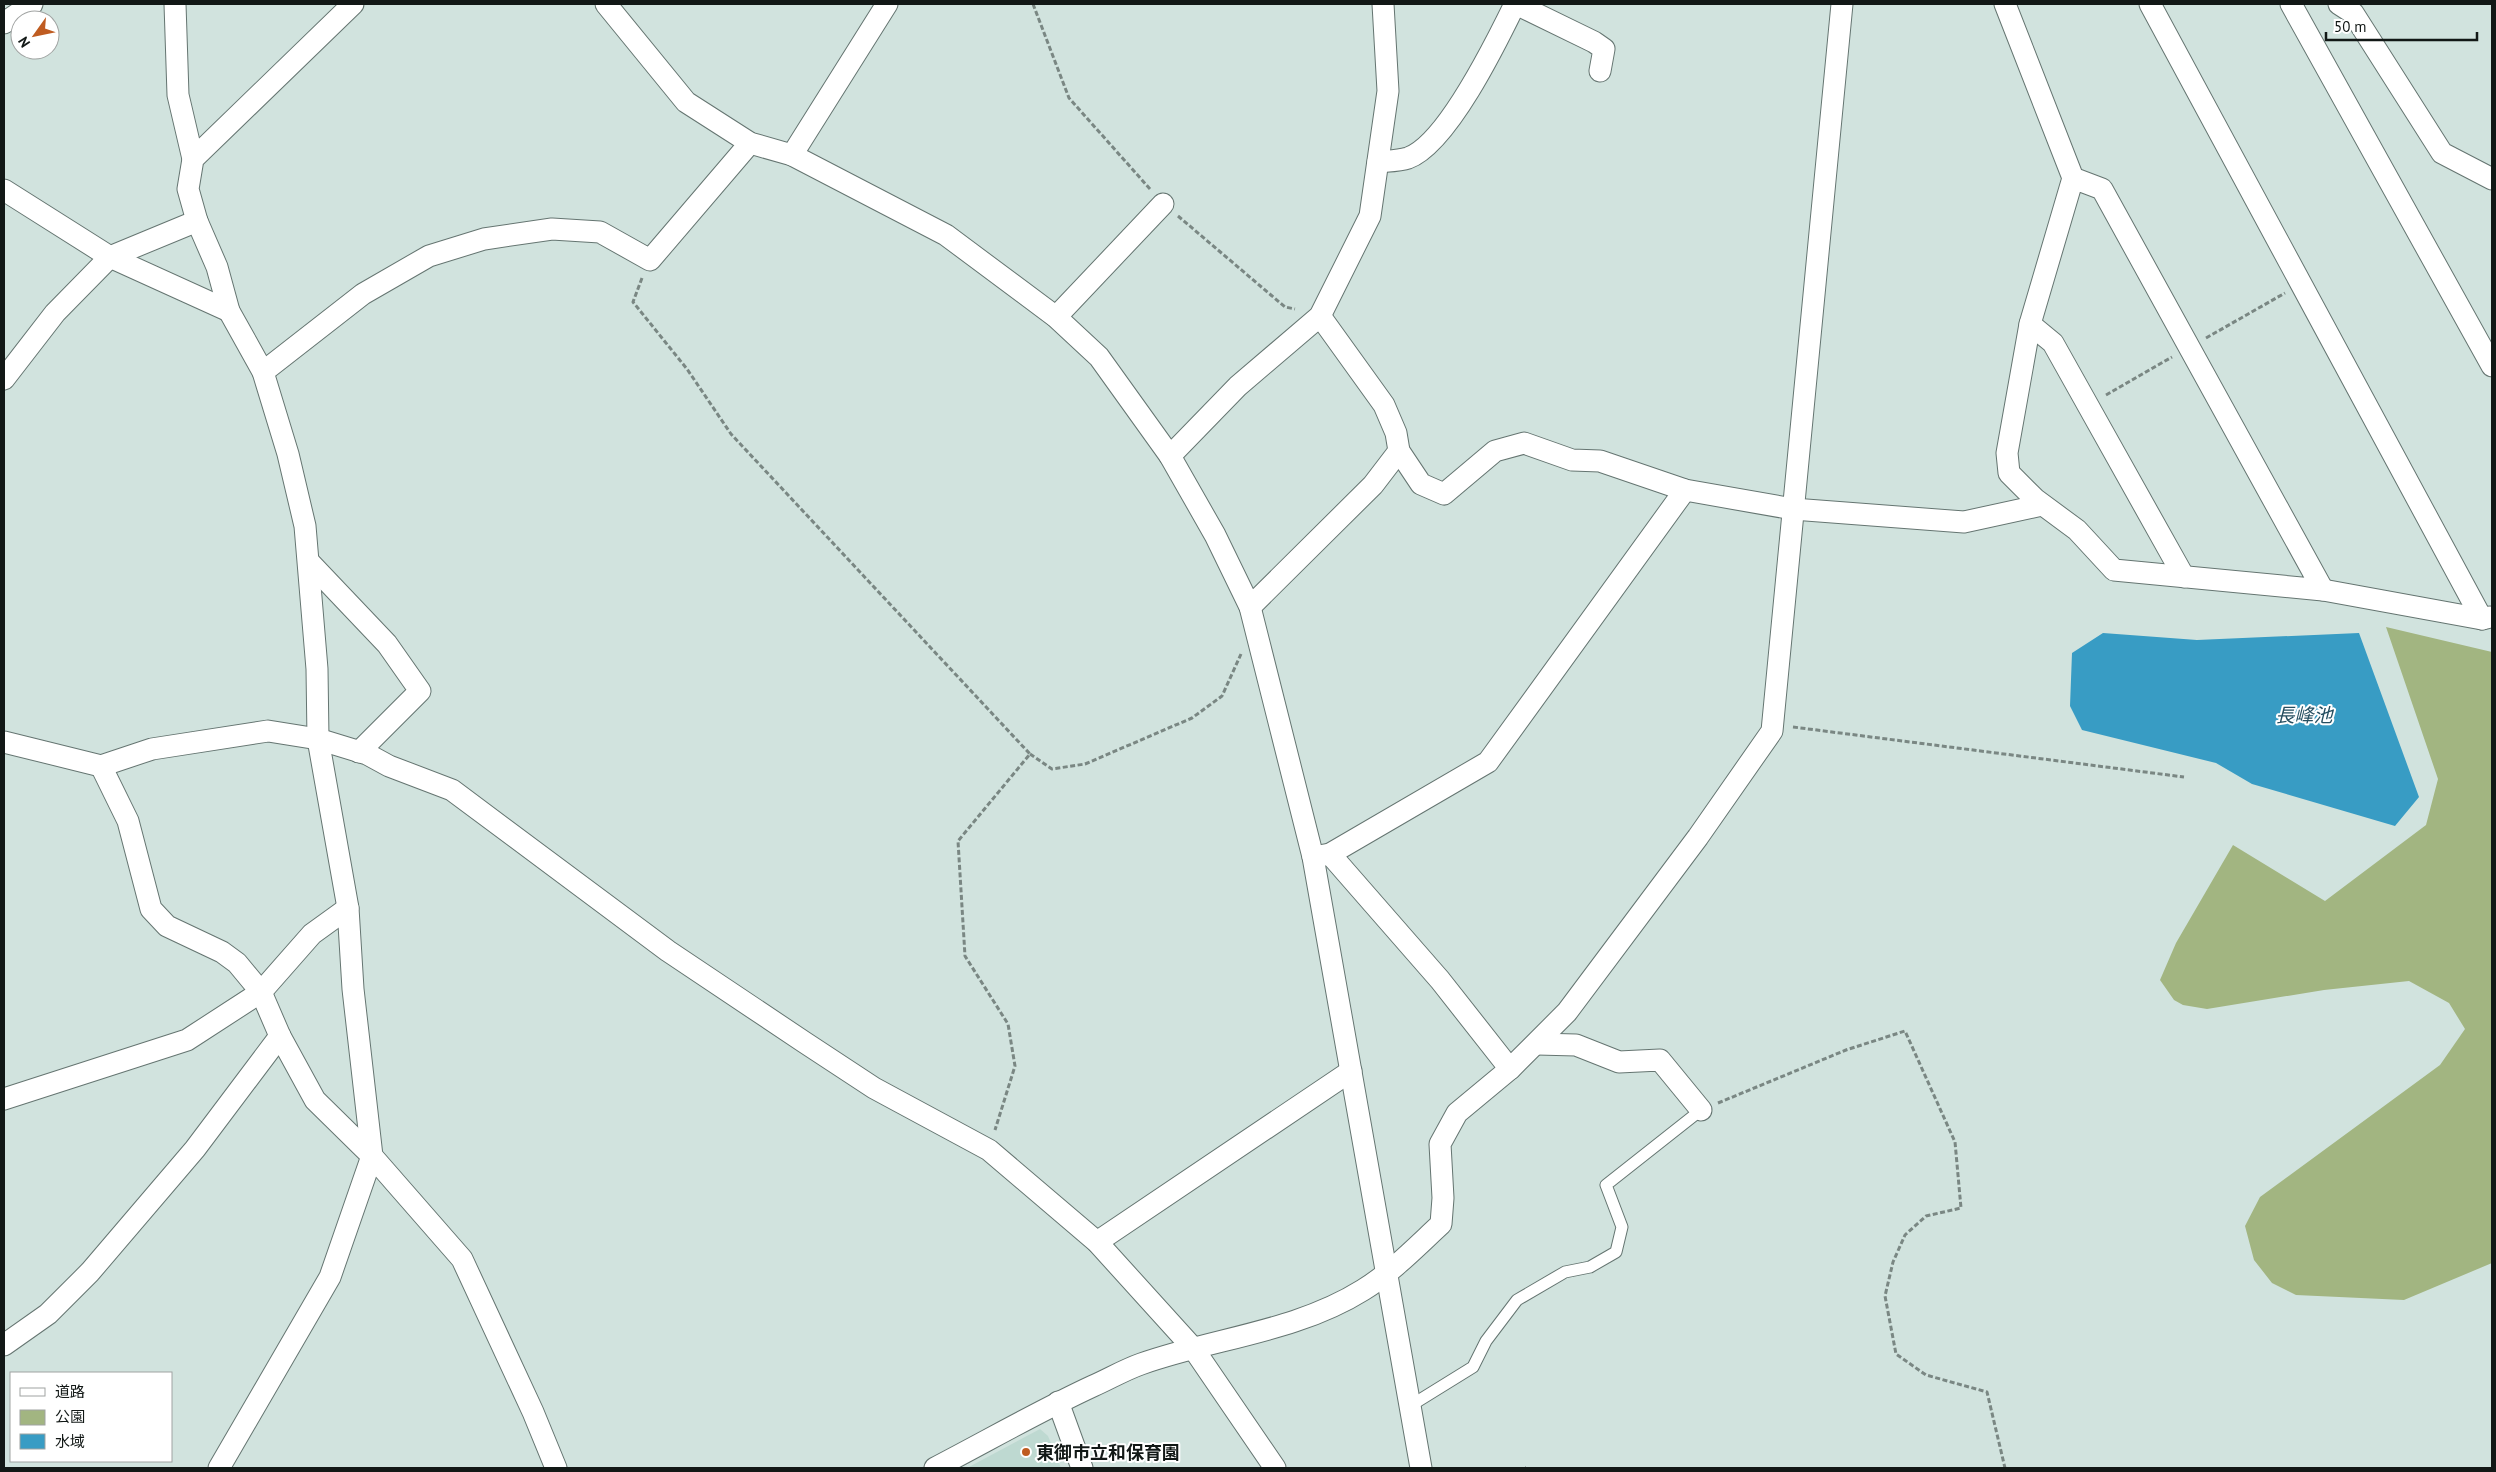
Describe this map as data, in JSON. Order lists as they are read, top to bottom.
{
  "water": ["長峰池"],
  "places": ["東御市立和保育園"],
  "legend": ["道路", "公園", "水域"],
  "scale_bar": "50 m",
  "north": "bottom left"
}
